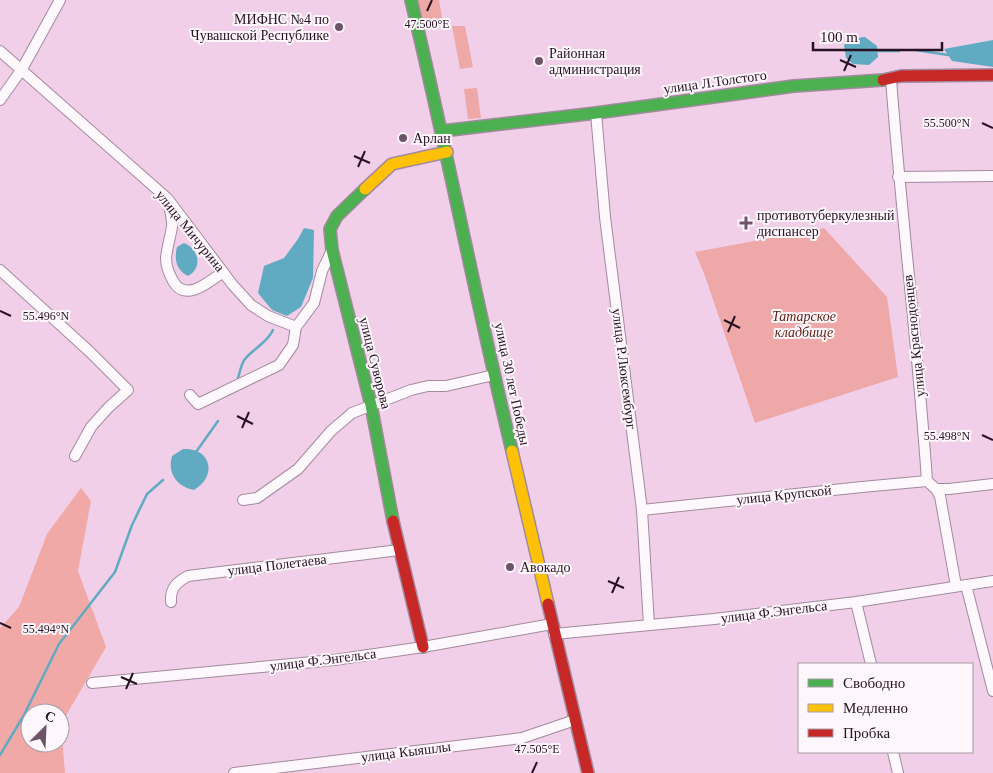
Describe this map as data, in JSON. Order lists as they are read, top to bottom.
{
  "streets": {
    "street": [
      "улица Л.Толстого",
      "улица Мичурина",
      "улица Краснодонцев",
      "улица Суворова",
      "улица Р.Люксембург",
      "улица 30 лет Победы",
      "улица Крупской",
      "улица Полетаева",
      "улица Ф.Энгельса",
      "улица Кыяшлы"
    ]
  },
  "crossings": [
    ["улица Л.Толстого", "улица Краснодонцев"],
    ["улица Л.Толстого", "улица Р.Люксембург"],
    ["улица Л.Толстого", "улица 30 лет Победы"],
    ["улица Краснодонцев", "улица Крупской"],
    ["улица Суворова", "улица 30 лет Победы"],
    ["улица Суворова", "улица Полетаева"],
    ["улица Суворова", "улица Ф.Энгельса"],
    ["улица Р.Люксембург", "улица Крупской"],
    ["улица Р.Люксембург", "улица Ф.Энгельса"],
    ["улица 30 лет Победы", "улица Ф.Энгельса"],
    ["улица 30 лет Победы", "улица Кыяшлы"]
  ],
  "parks": ["Татарское кладбище"],
  "places": {
    "other": [
      "МИФНС №4 по Чувашской Республике",
      "Районная администрация",
      "Арлан",
      "Авокадо"
    ],
    "health": ["противотуберкулезный диспансер"]
  },
  "legend": ["Свободно", "Медленно", "Пробка"],
  "scale_bar": "100 m",
  "north": "top right",
  "coordinates": [
    "47.500°E",
    "55.500°N",
    "55.496°N",
    "55.498°N",
    "55.494°N",
    "47.505°E"
  ]
}
